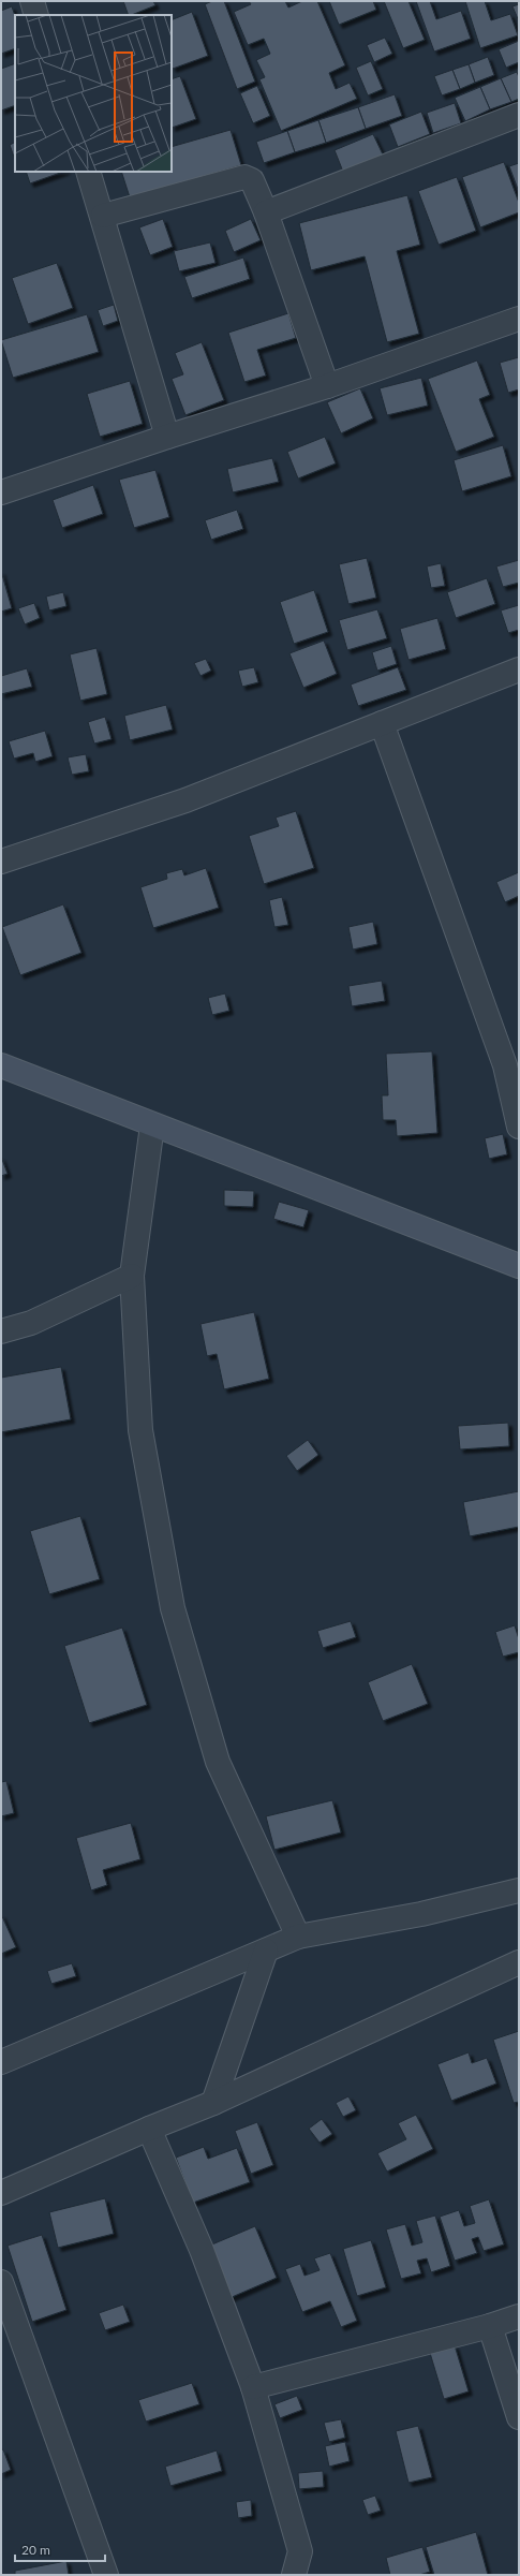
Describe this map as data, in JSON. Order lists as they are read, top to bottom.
{
  "scale_bar": "20 m"
}
